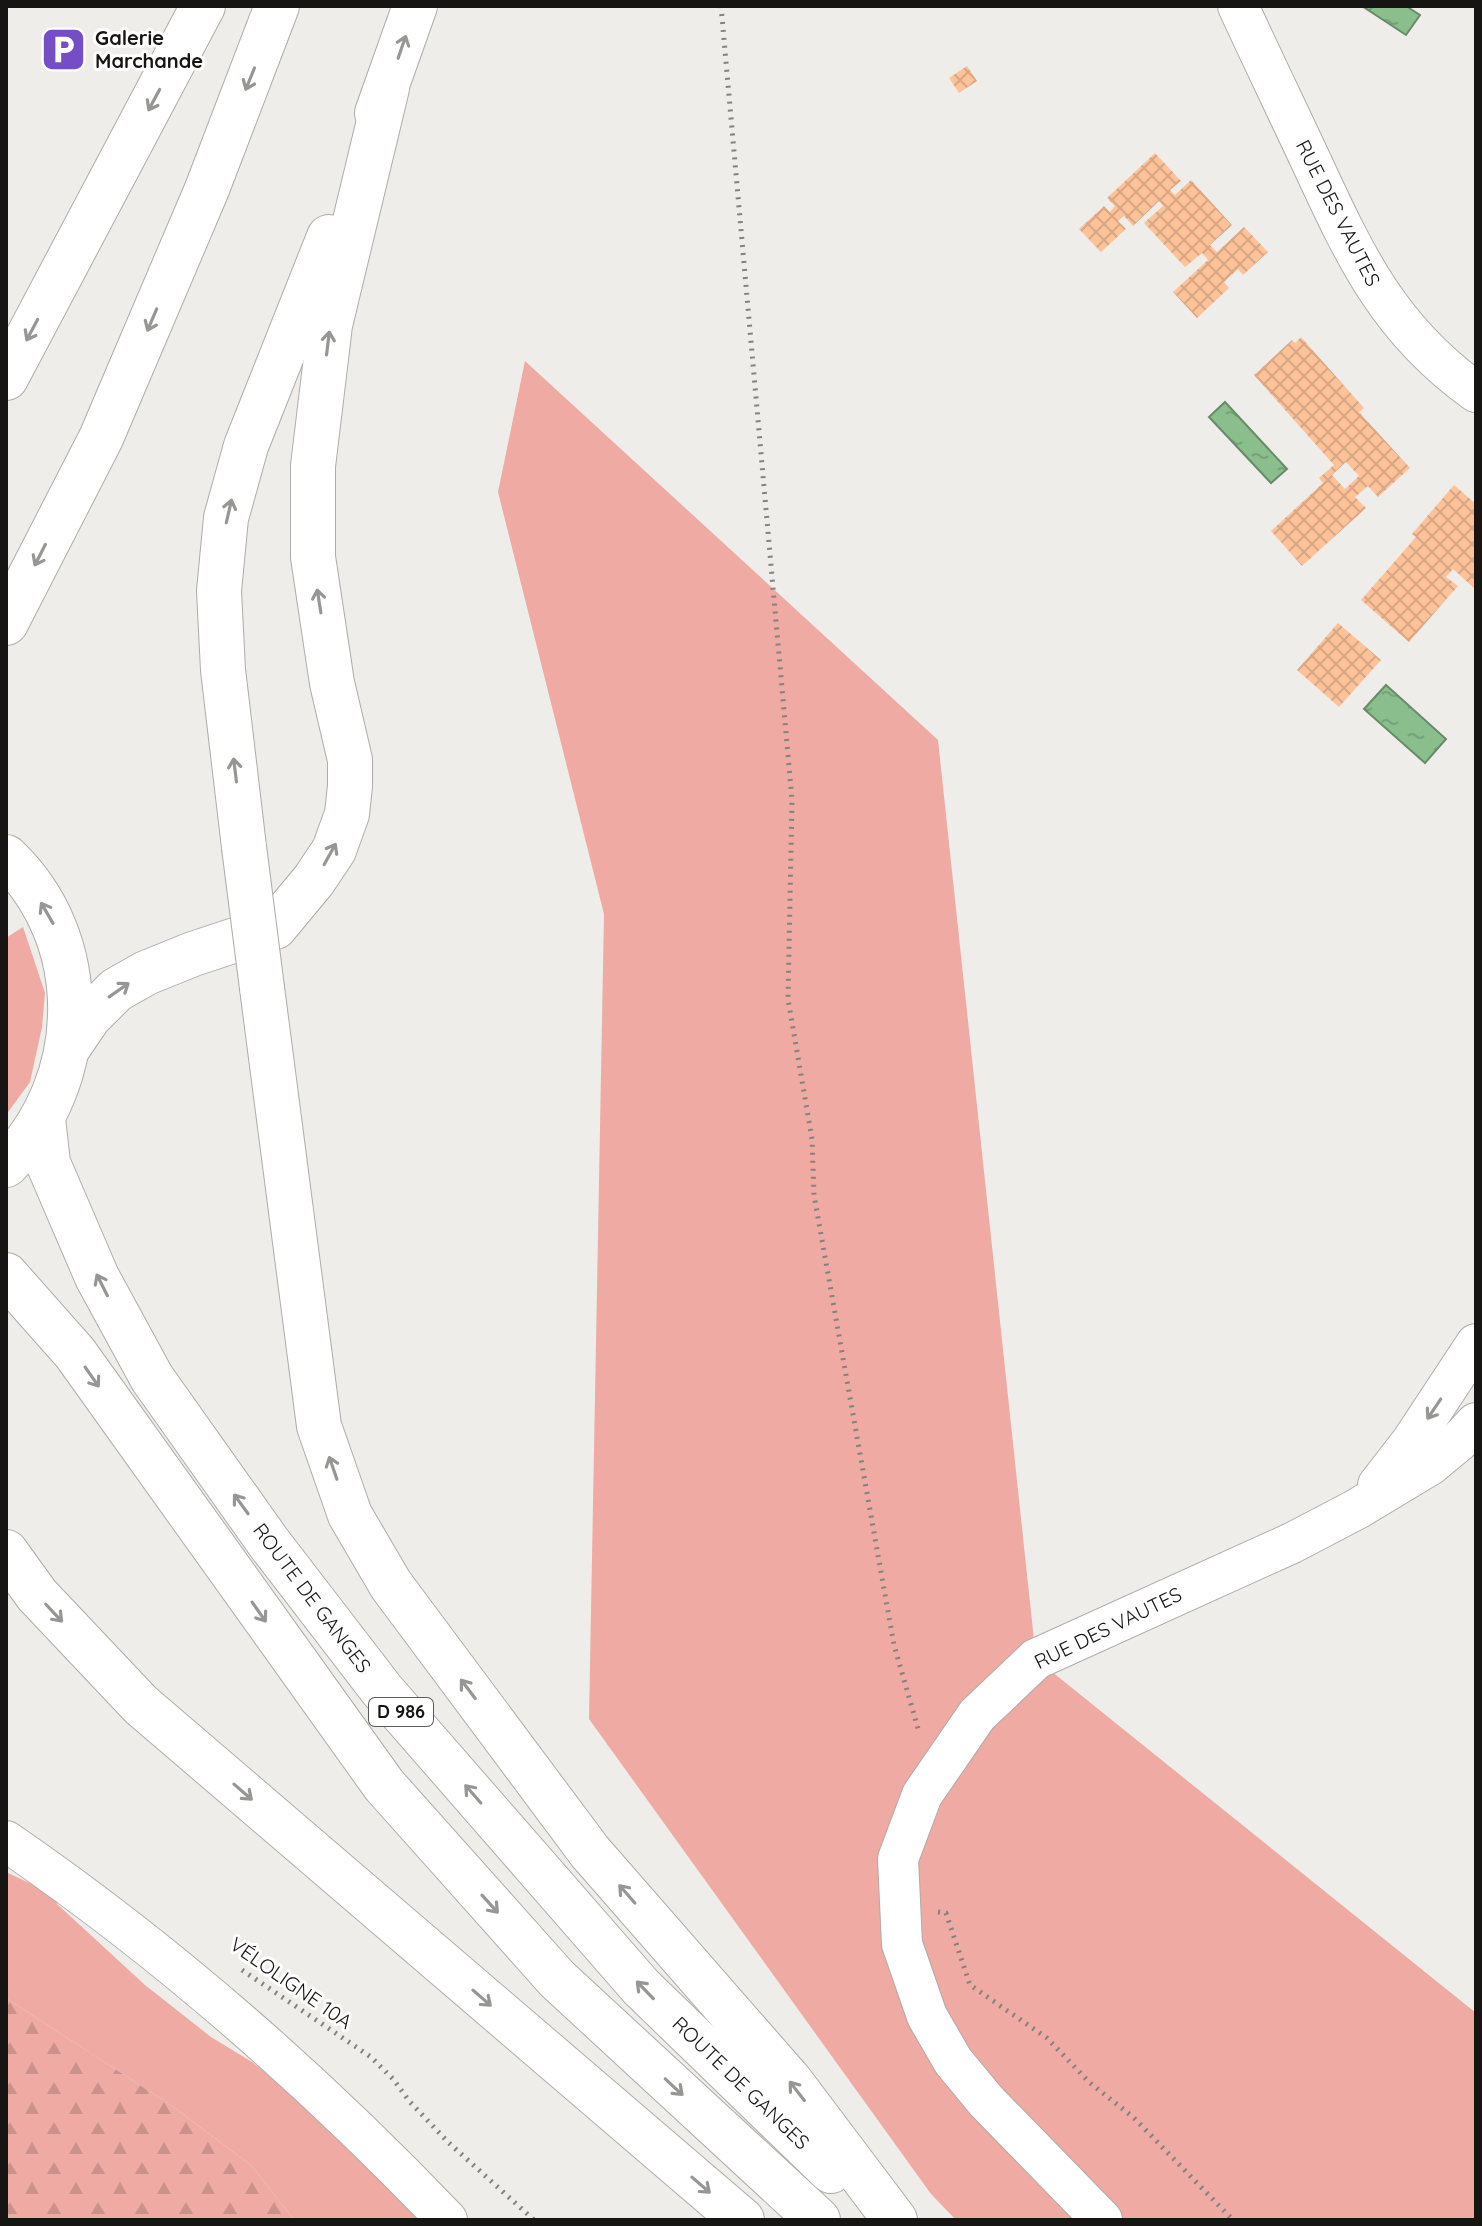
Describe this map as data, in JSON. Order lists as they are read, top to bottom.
{
  "streets": {
    "main road": ["ROUTE DE GANGES", "D 986"],
    "street": ["RUE DES VAUTES"],
    "path": ["VÉLOLIGNE 10A"]
  },
  "places": {
    "parking": ["Galerie Marchande"]
  }
}
